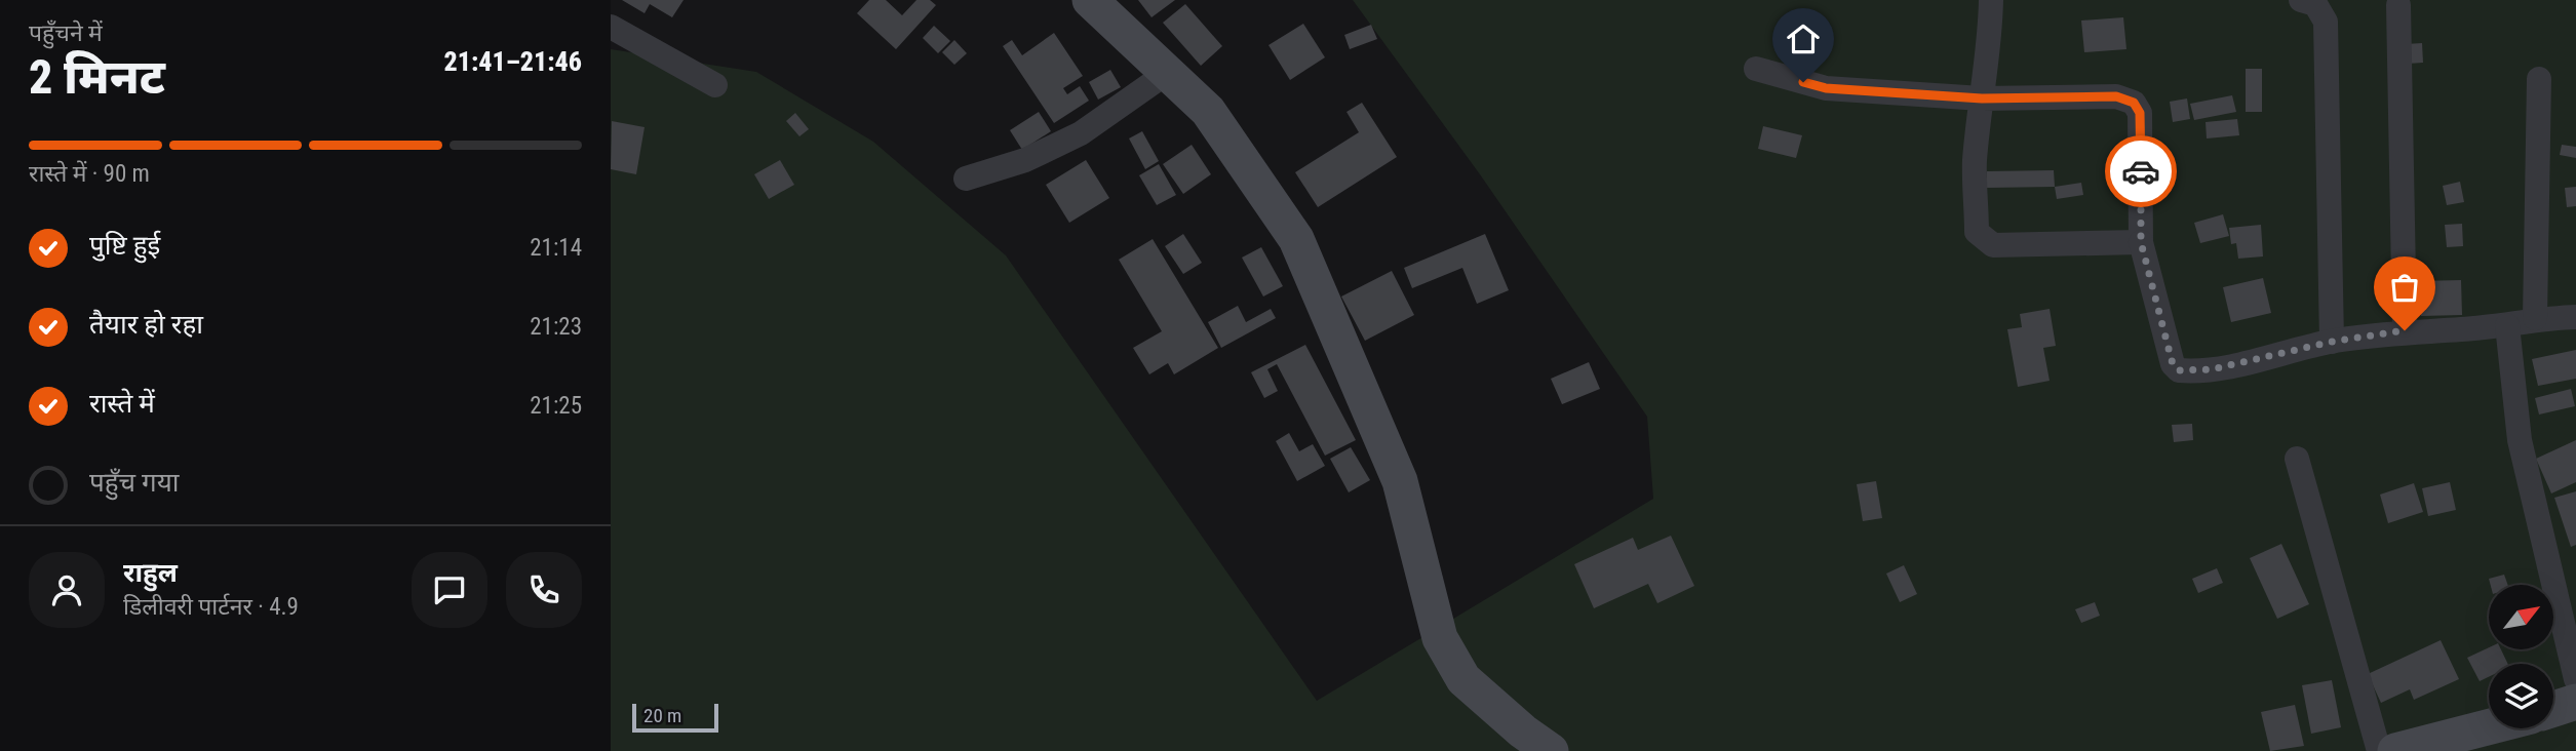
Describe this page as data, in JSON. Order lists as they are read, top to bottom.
{
  "scale_bar": "20 m",
  "north": "top right",
  "page": {
    "heading": ["2 मिनट", "पहुँचने में", "21:41–21:46"],
    "panel": ["राहुल", "डिलीवरी पार्टनर · 4.9"],
    "bar": "रास्ते में · 90 m",
    "list": [
      ["पुष्टि हुई", "21:14"],
      ["तैयार हो रहा", "21:23"],
      ["रास्ते में", "21:25"],
      "पहुँच गया"
    ],
    "scale": "20 m"
  }
}
